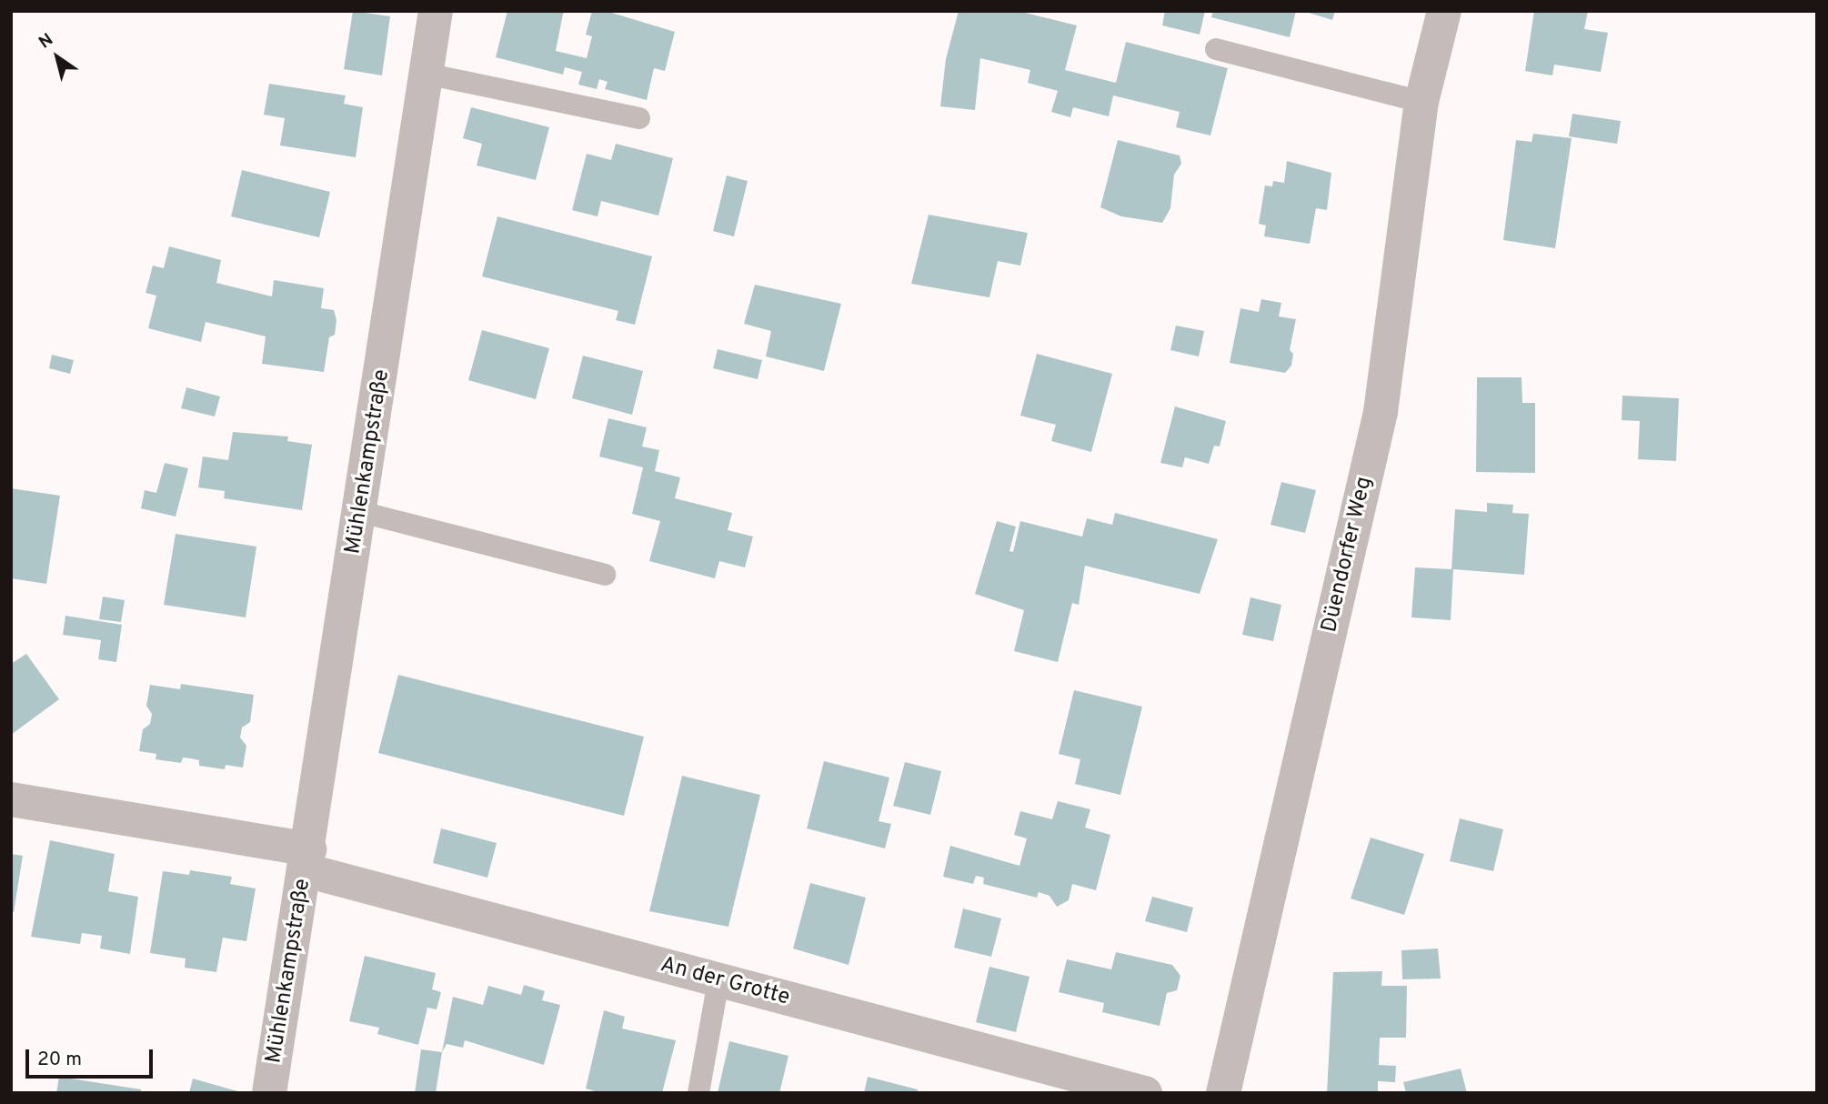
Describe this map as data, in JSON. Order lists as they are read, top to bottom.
{
  "streets": {
    "street": ["Mühlenkampstraße", "Düendorfer Weg", "An der Grotte"]
  },
  "crossings": [
    ["Mühlenkampstraße", "An der Grotte"]
  ],
  "scale_bar": "20 m",
  "north": "top left"
}
